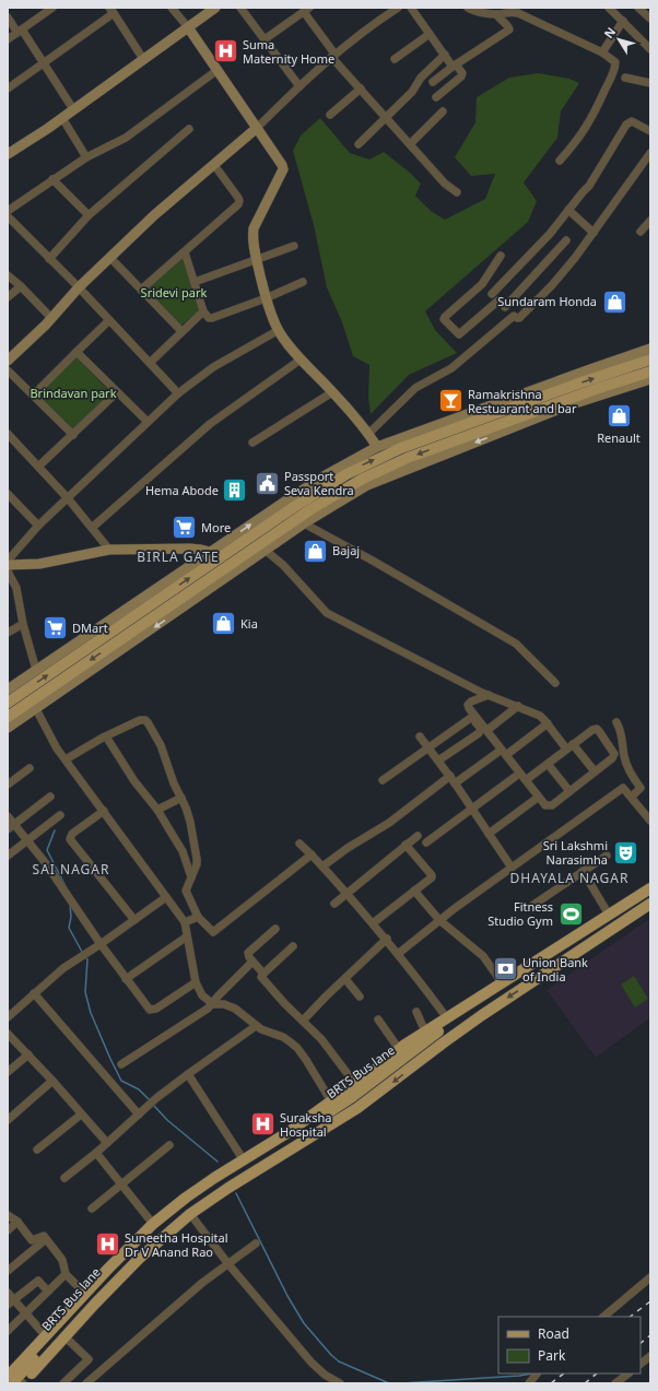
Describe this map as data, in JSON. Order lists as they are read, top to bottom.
{
  "streets": {
    "main road": ["BRTS Bus lane"]
  },
  "districts": ["BIRLA GATE", "SAI NAGAR", "DHAYALA NAGAR"],
  "parks": ["Sridevi park", "Brindavan park"],
  "places": {
    "hospital": ["Suma Maternity Home", "Suraksha Hospital", "Suneetha Hospital Dr V Anand Rao"],
    "shop": [
      "Sundaram Honda",
      "Renault",
      "Bajaj",
      "Kia"
    ],
    "bar": ["Ramakrishna Restuarant and bar"],
    "public building": ["Passport Seva Kendra"],
    "building": ["Hema Abode"],
    "supermarket": ["More", "DMart"],
    "theatre": ["Sri Lakshmi Narasimha"],
    "sports": ["Fitness Studio Gym"],
    "bank": ["Union Bank of India"]
  },
  "legend": ["Road", "Park"],
  "north": "top left"
}
